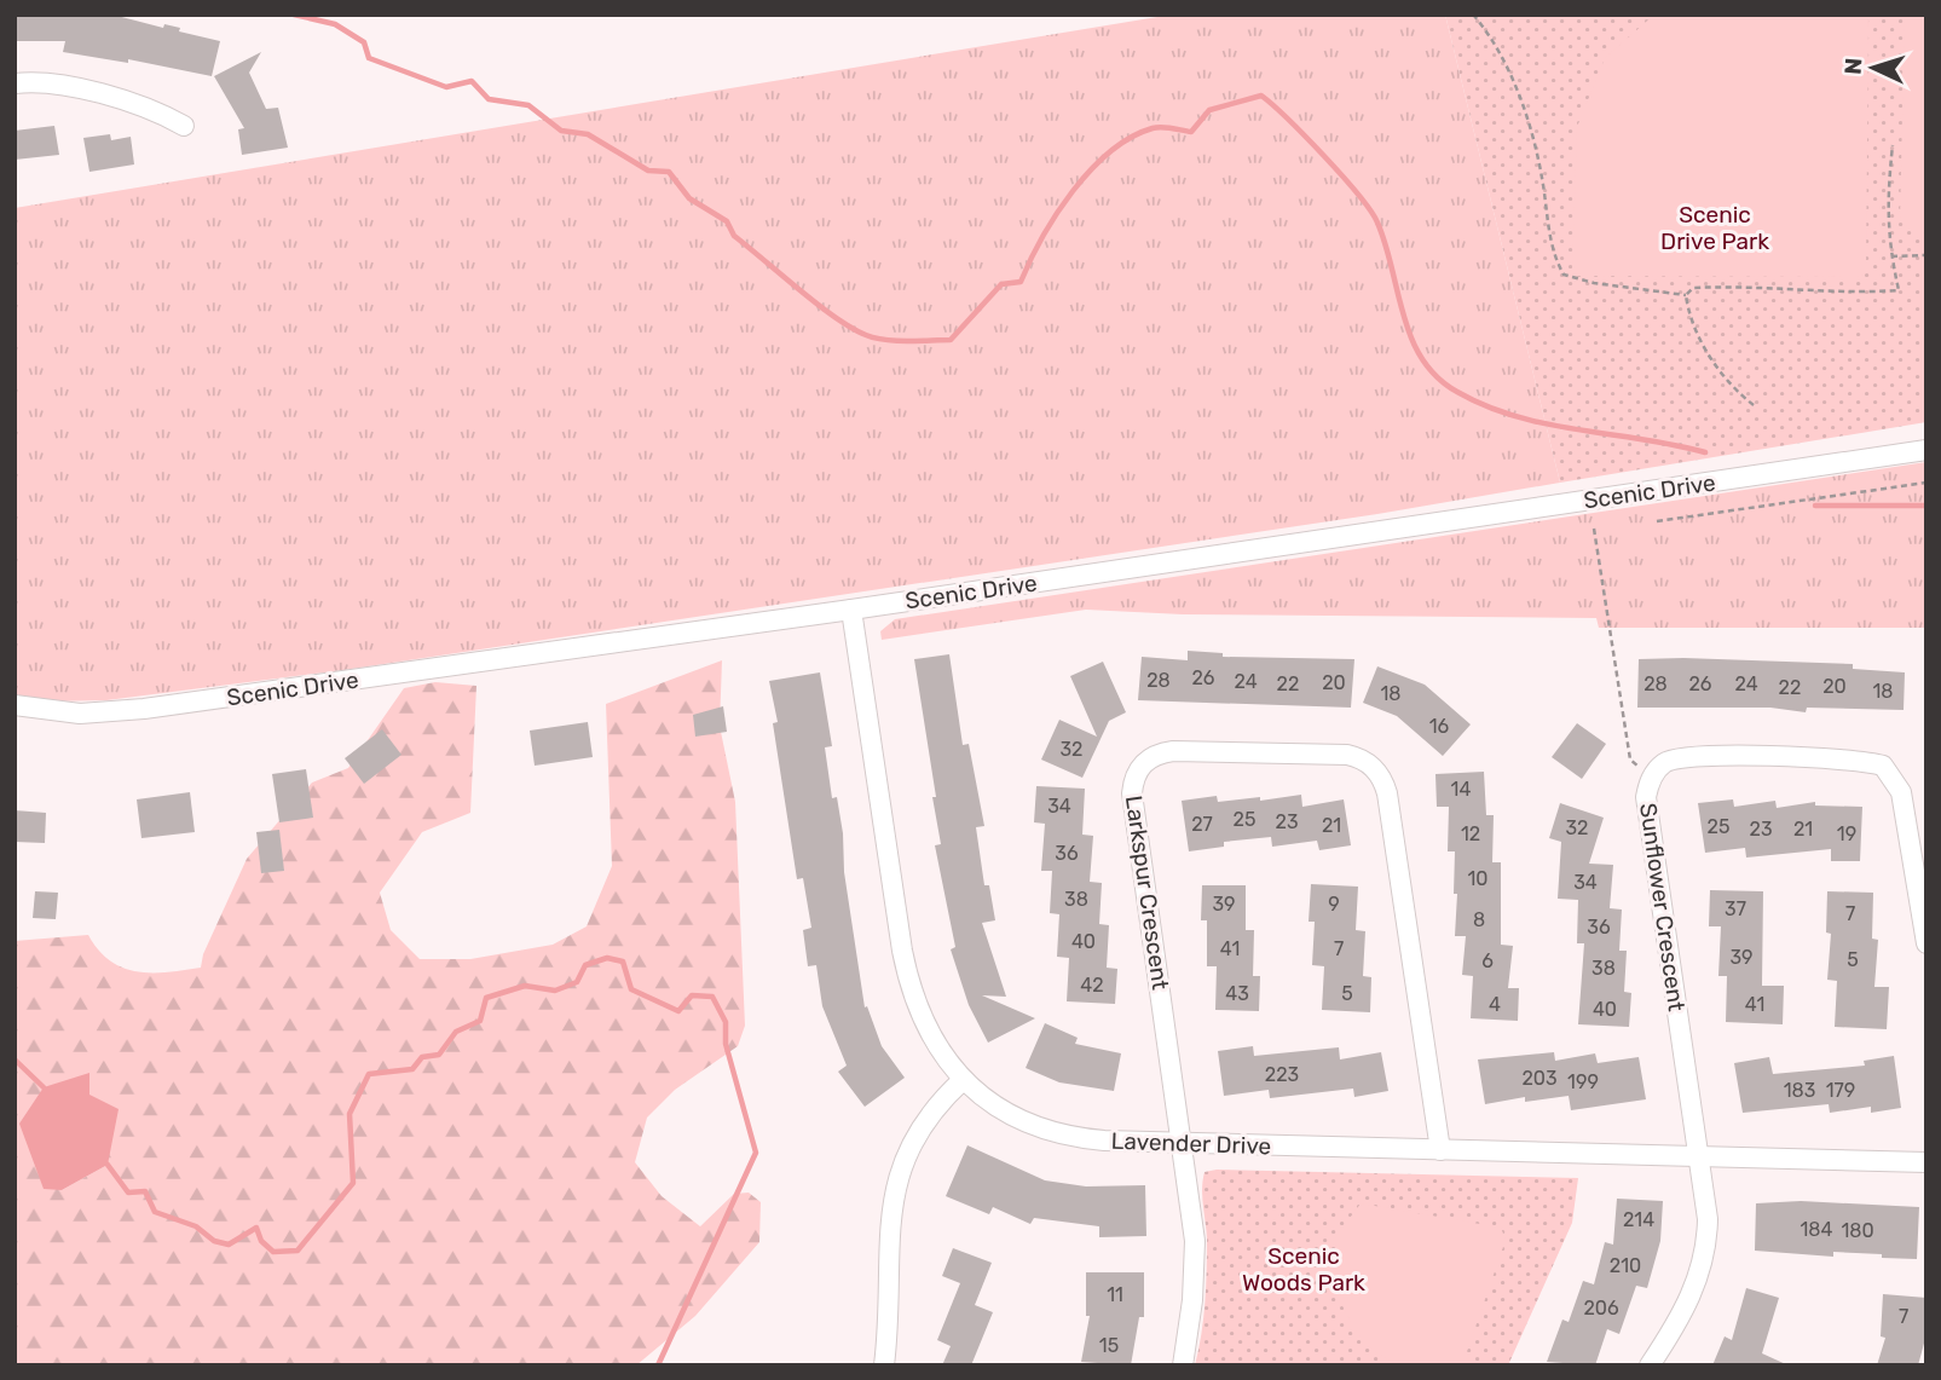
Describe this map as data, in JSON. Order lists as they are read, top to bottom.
{
  "streets": {
    "street": [
      "Scenic Drive",
      "Larkspur Crescent",
      "Sunflower Crescent",
      "Lavender Drive"
    ]
  },
  "crossings": [
    ["Scenic Drive", "Lavender Drive"],
    ["Larkspur Crescent", "Lavender Drive"],
    ["Sunflower Crescent", "Lavender Drive"]
  ],
  "parks": ["Scenic Drive Park", "Scenic Woods Park"],
  "house_numbers": [
    "26",
    "28",
    "24",
    "20",
    "22",
    "28",
    "26",
    "24",
    "20",
    "22",
    "18",
    "18",
    "16",
    "32",
    "14",
    "34",
    "25",
    "23",
    "27",
    "21",
    "25",
    "32",
    "23",
    "21",
    "12",
    "19",
    "36",
    "10",
    "34",
    "38",
    "39",
    "9",
    "37",
    "7",
    "8",
    "36",
    "40",
    "41",
    "7",
    "39",
    "5",
    "6",
    "38",
    "42",
    "43",
    "5",
    "4",
    "41",
    "40",
    "223",
    "203",
    "199",
    "183",
    "179",
    "214",
    "184",
    "180",
    "210",
    "11",
    "206",
    "7",
    "15"
  ],
  "north": "left"
}
